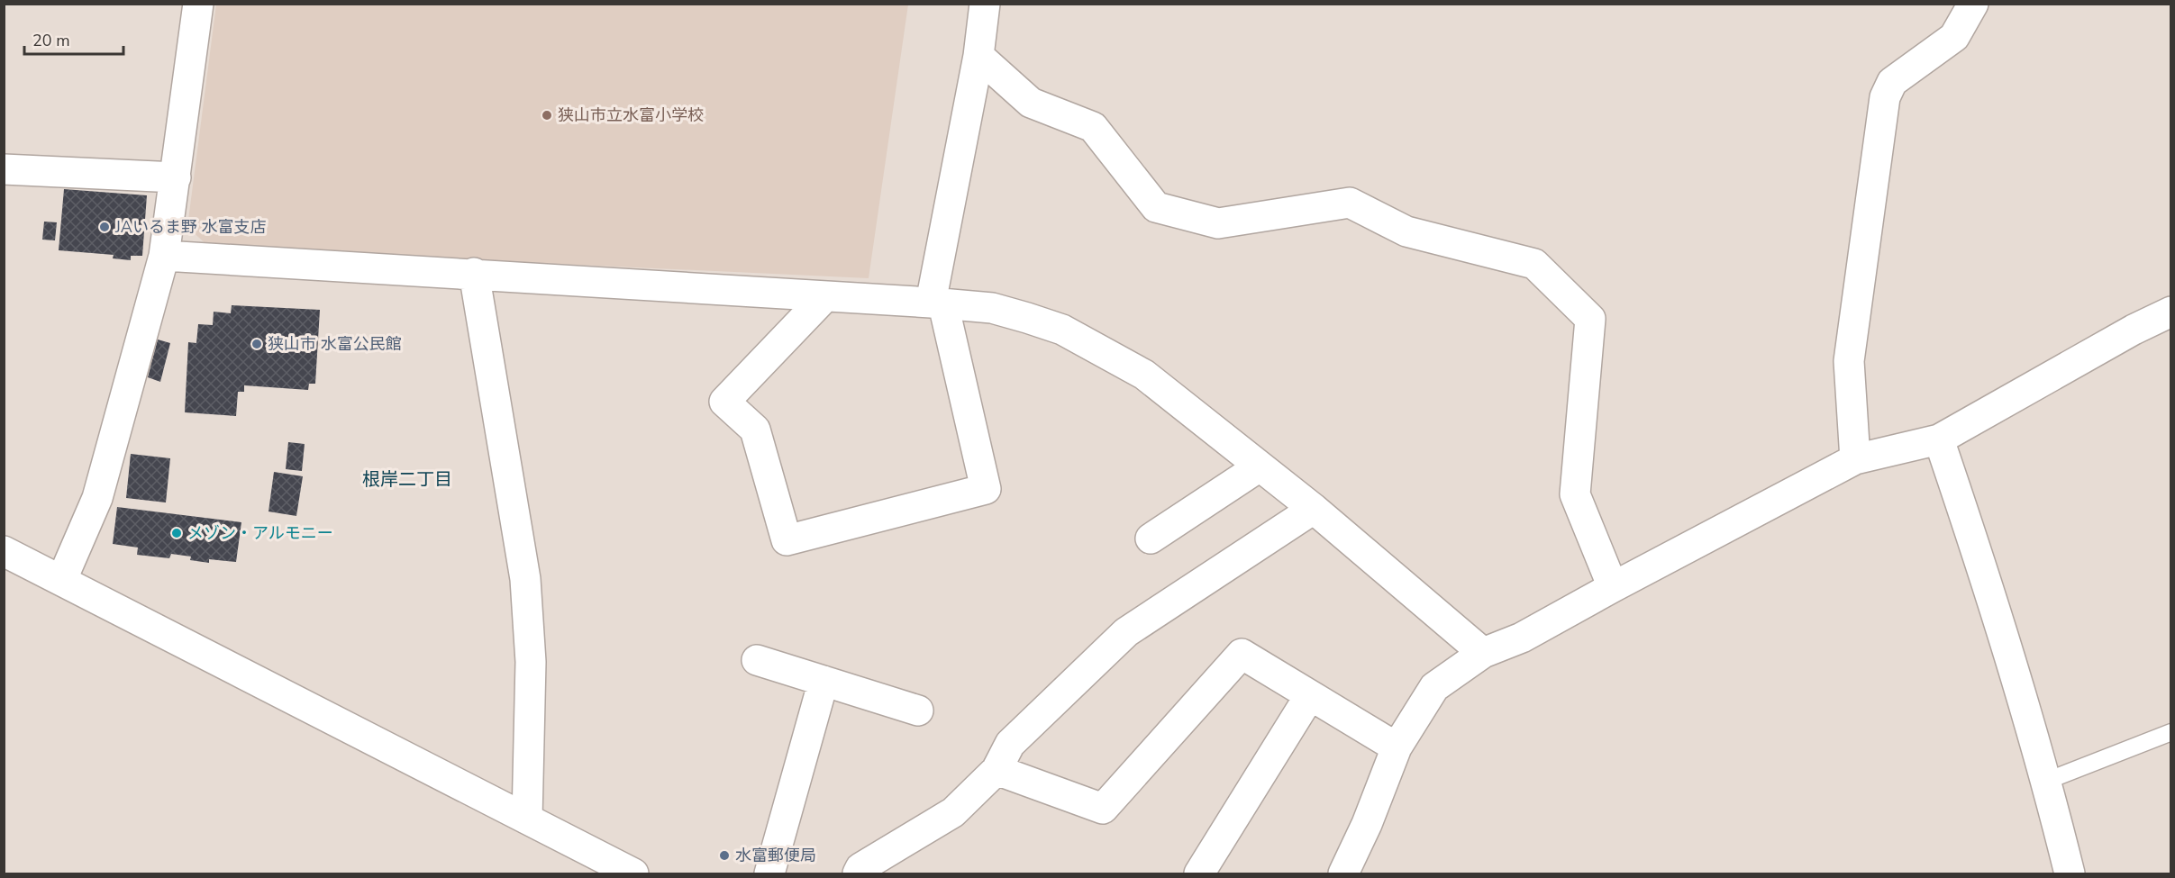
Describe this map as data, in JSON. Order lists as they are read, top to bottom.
{
  "districts": ["根岸二丁目"],
  "places": [
    "狭山市立水富小学校",
    "JAいるま野 水富支店",
    "狭山市 水富公民館",
    "メゾン・アルモニー",
    "水富郵便局"
  ],
  "scale_bar": "20 m"
}
